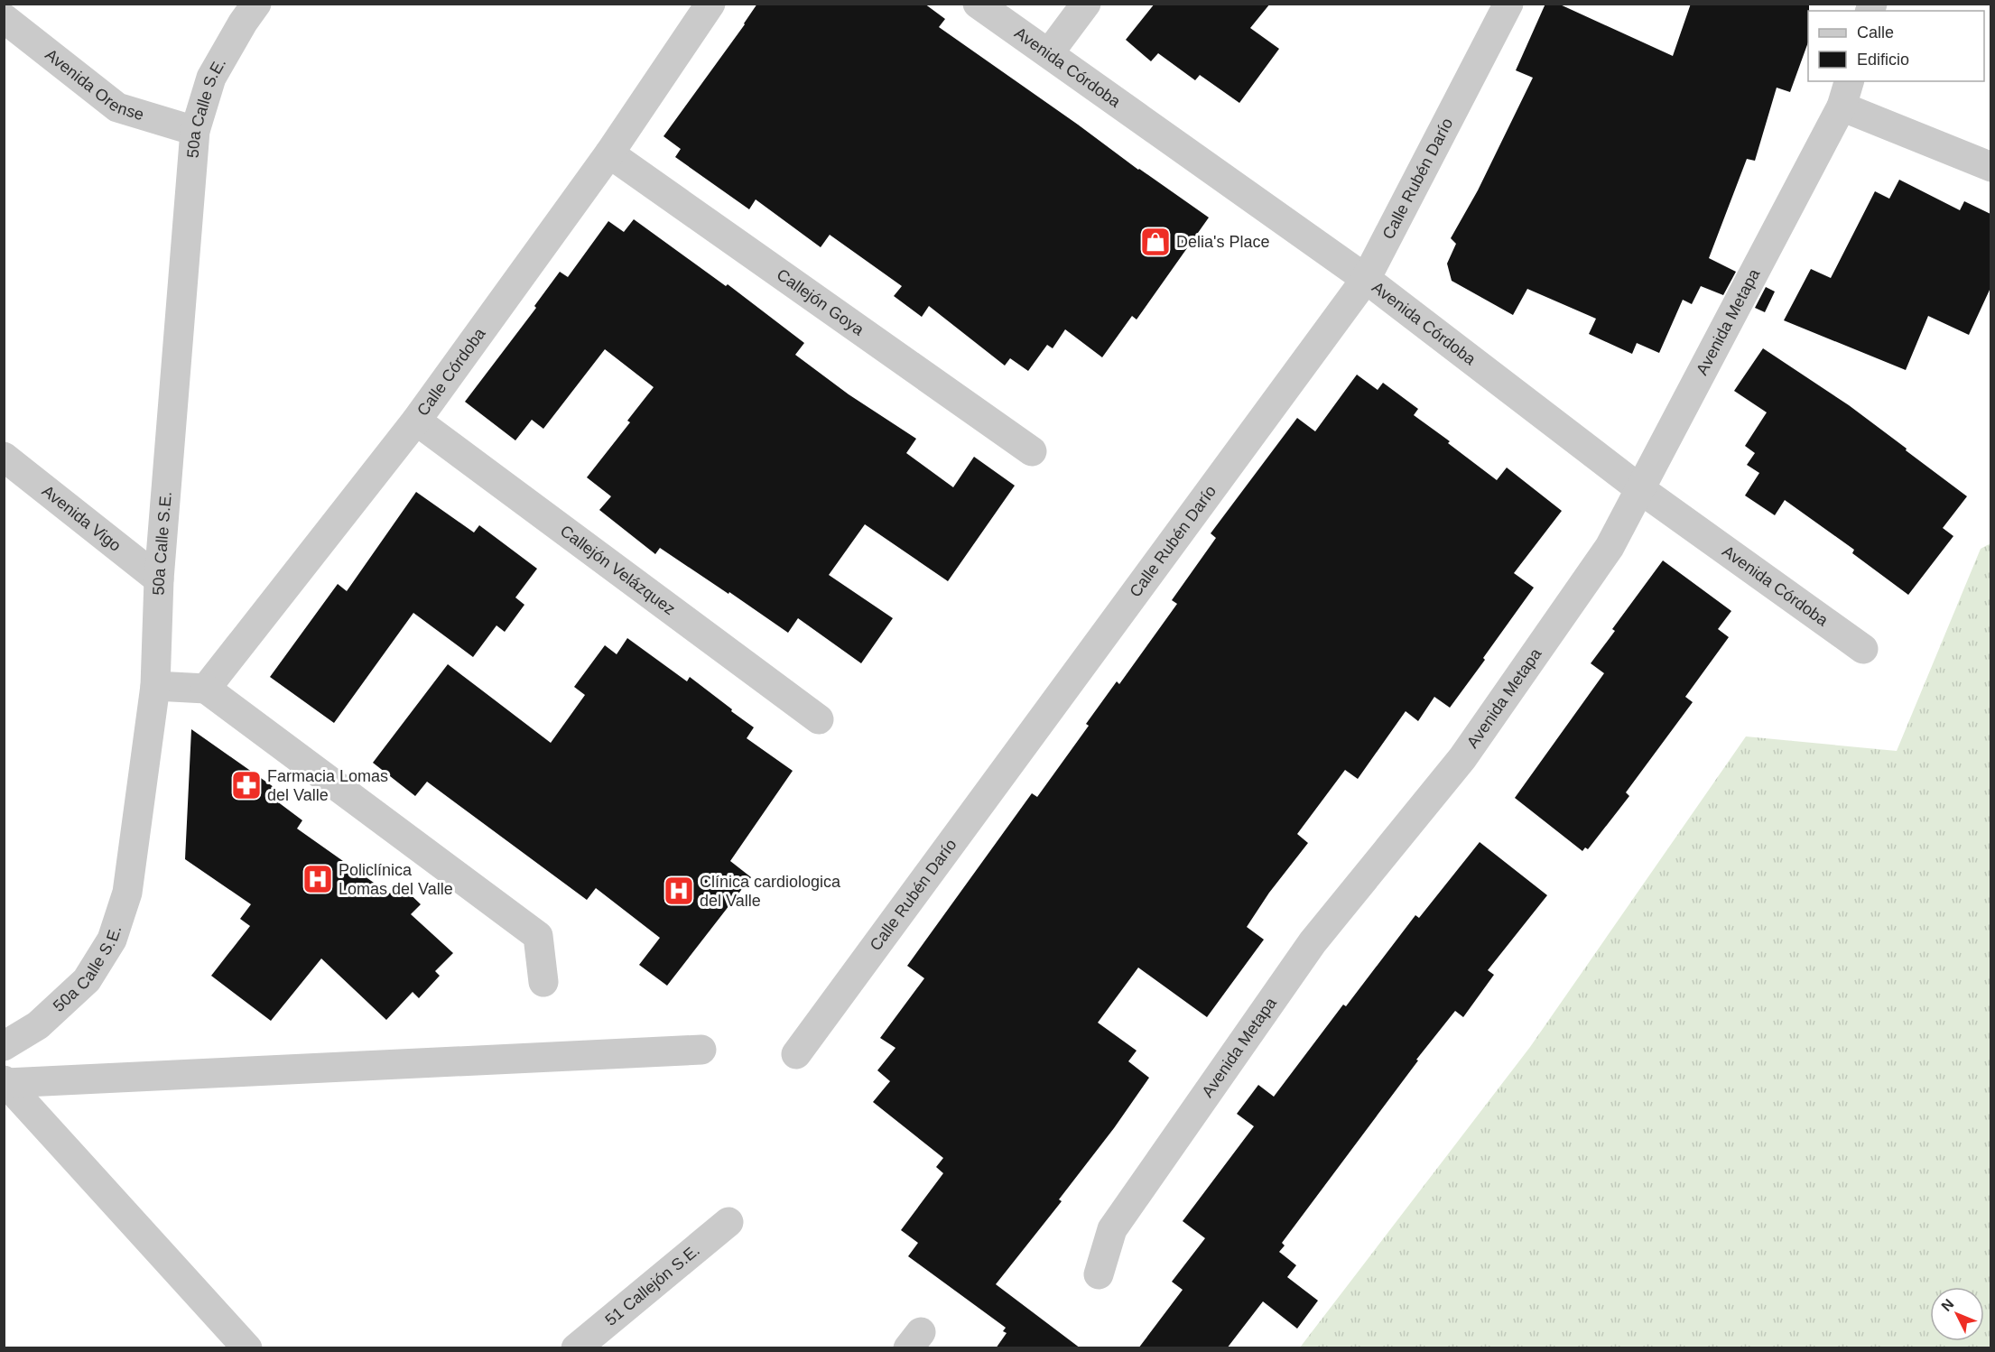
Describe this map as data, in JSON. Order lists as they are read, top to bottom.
{
  "streets": {
    "street": [
      "Avenida Córdoba",
      "Avenida Orense",
      "50a Calle S.E.",
      "Calle Rubén Darío",
      "Callejón Goya",
      "Avenida Metapa",
      "Calle Córdoba",
      "Avenida Vigo",
      "Callejón Velázquez",
      "51 Callejón S.E."
    ]
  },
  "crossings": [
    ["Avenida Córdoba", "Calle Rubén Darío"],
    ["Avenida Córdoba", "Avenida Metapa"],
    ["Avenida Orense", "50a Calle S.E."],
    ["50a Calle S.E.", "Avenida Vigo"],
    ["Callejón Goya", "Calle Córdoba"],
    ["Calle Córdoba", "Callejón Velázquez"]
  ],
  "places": {
    "shop": ["Delia's Place"],
    "pharmacy": ["Farmacia Lomas del Valle"],
    "hospital": ["Policlínica Lomas del Valle", "Clínica cardiologica del Valle"]
  },
  "legend": ["Calle", "Edificio"],
  "north": "top left"
}
